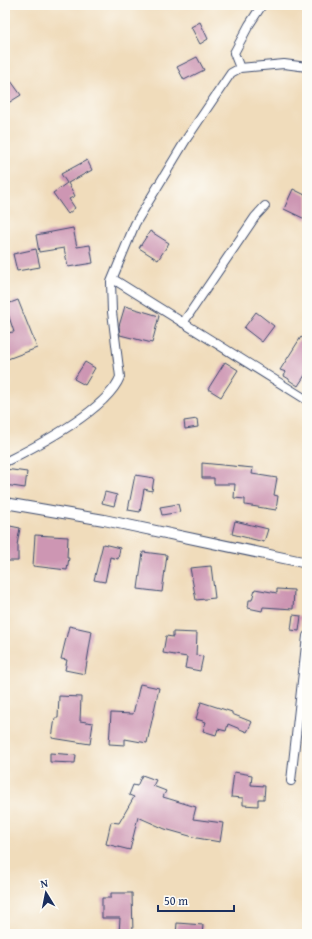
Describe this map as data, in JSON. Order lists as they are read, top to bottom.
{
  "scale_bar": "50 m",
  "north": "top"
}
